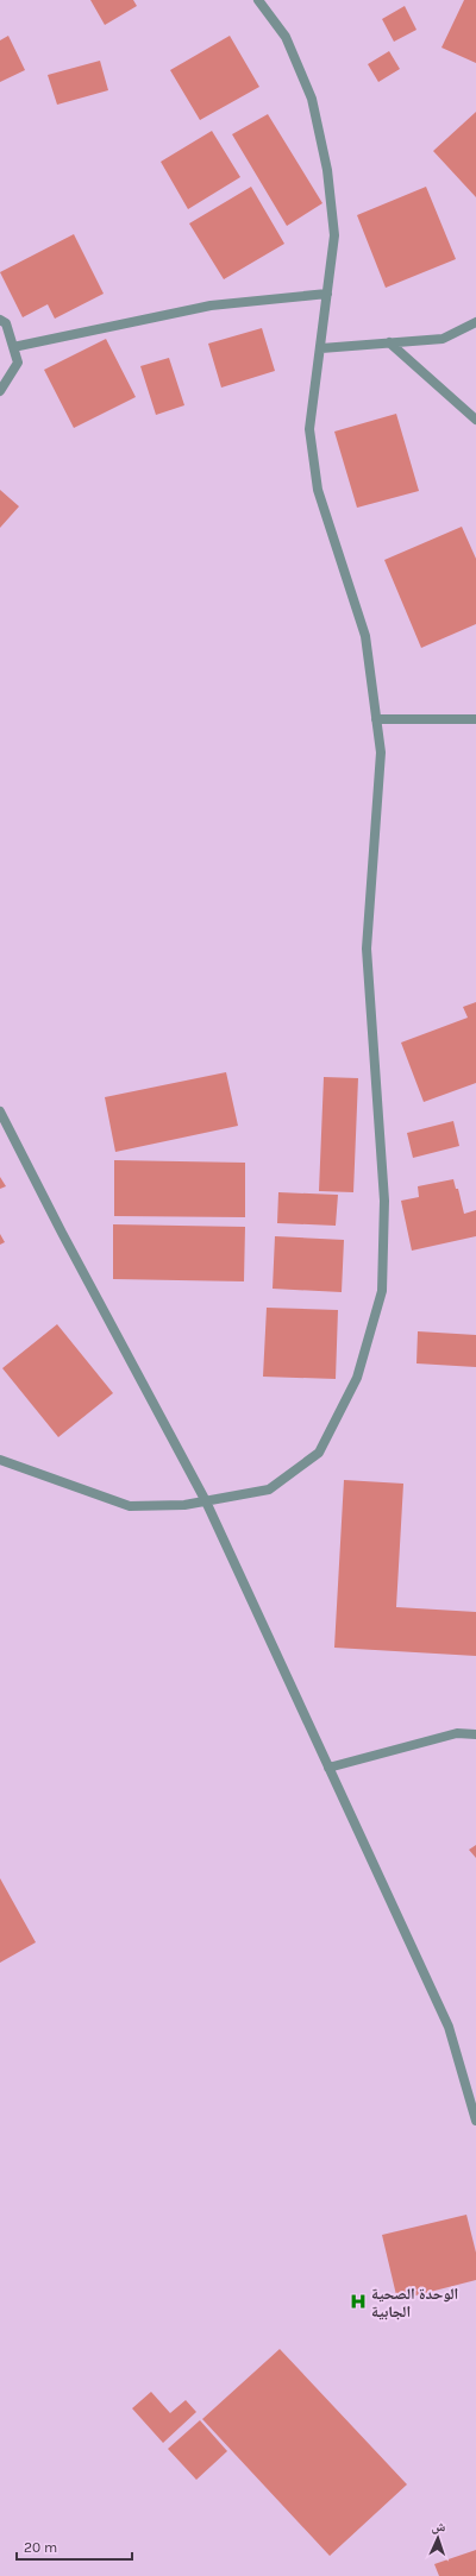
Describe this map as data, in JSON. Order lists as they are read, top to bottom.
{
  "places": {
    "hospital": ["الوحدة الصحية الجابية"]
  },
  "scale_bar": "20 m",
  "north": "top"
}
